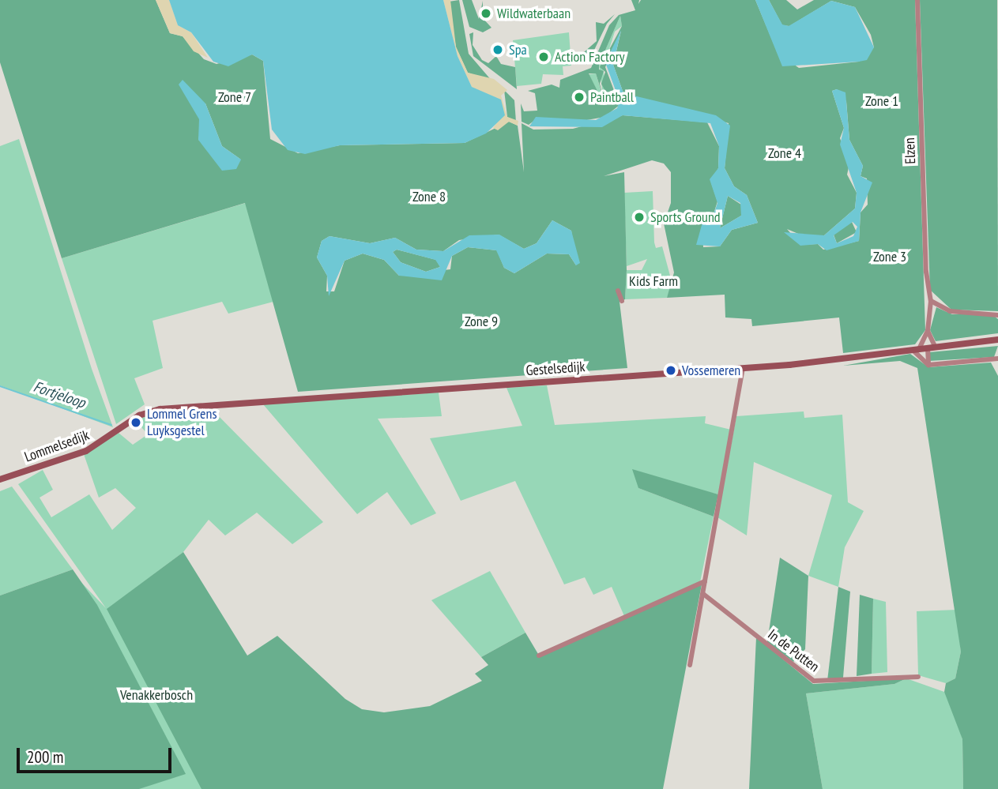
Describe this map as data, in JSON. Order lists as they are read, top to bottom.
{
  "streets": {
    "main road": ["Gestelsedijk", "Lommelsedijk"],
    "street": ["Elzen", "In de Putten"]
  },
  "crossings": [
    ["Elzen", "Gestelsedijk"],
    ["Gestelsedijk", "Lommelsedijk"]
  ],
  "water": ["Fortjeloop"],
  "parks": [
    "Zone 7",
    "Zone 1",
    "Zone 4",
    "Zone 8",
    "Zone 3",
    "Kids Farm",
    "Zone 9",
    "Venakkerbosch"
  ],
  "places": [
    "Wildwaterbaan",
    "Spa",
    "Action Factory",
    "Paintball",
    "Sports Ground",
    "Vossemeren",
    "Lommel Grens Luyksgestel"
  ],
  "scale_bar": "200 m"
}
